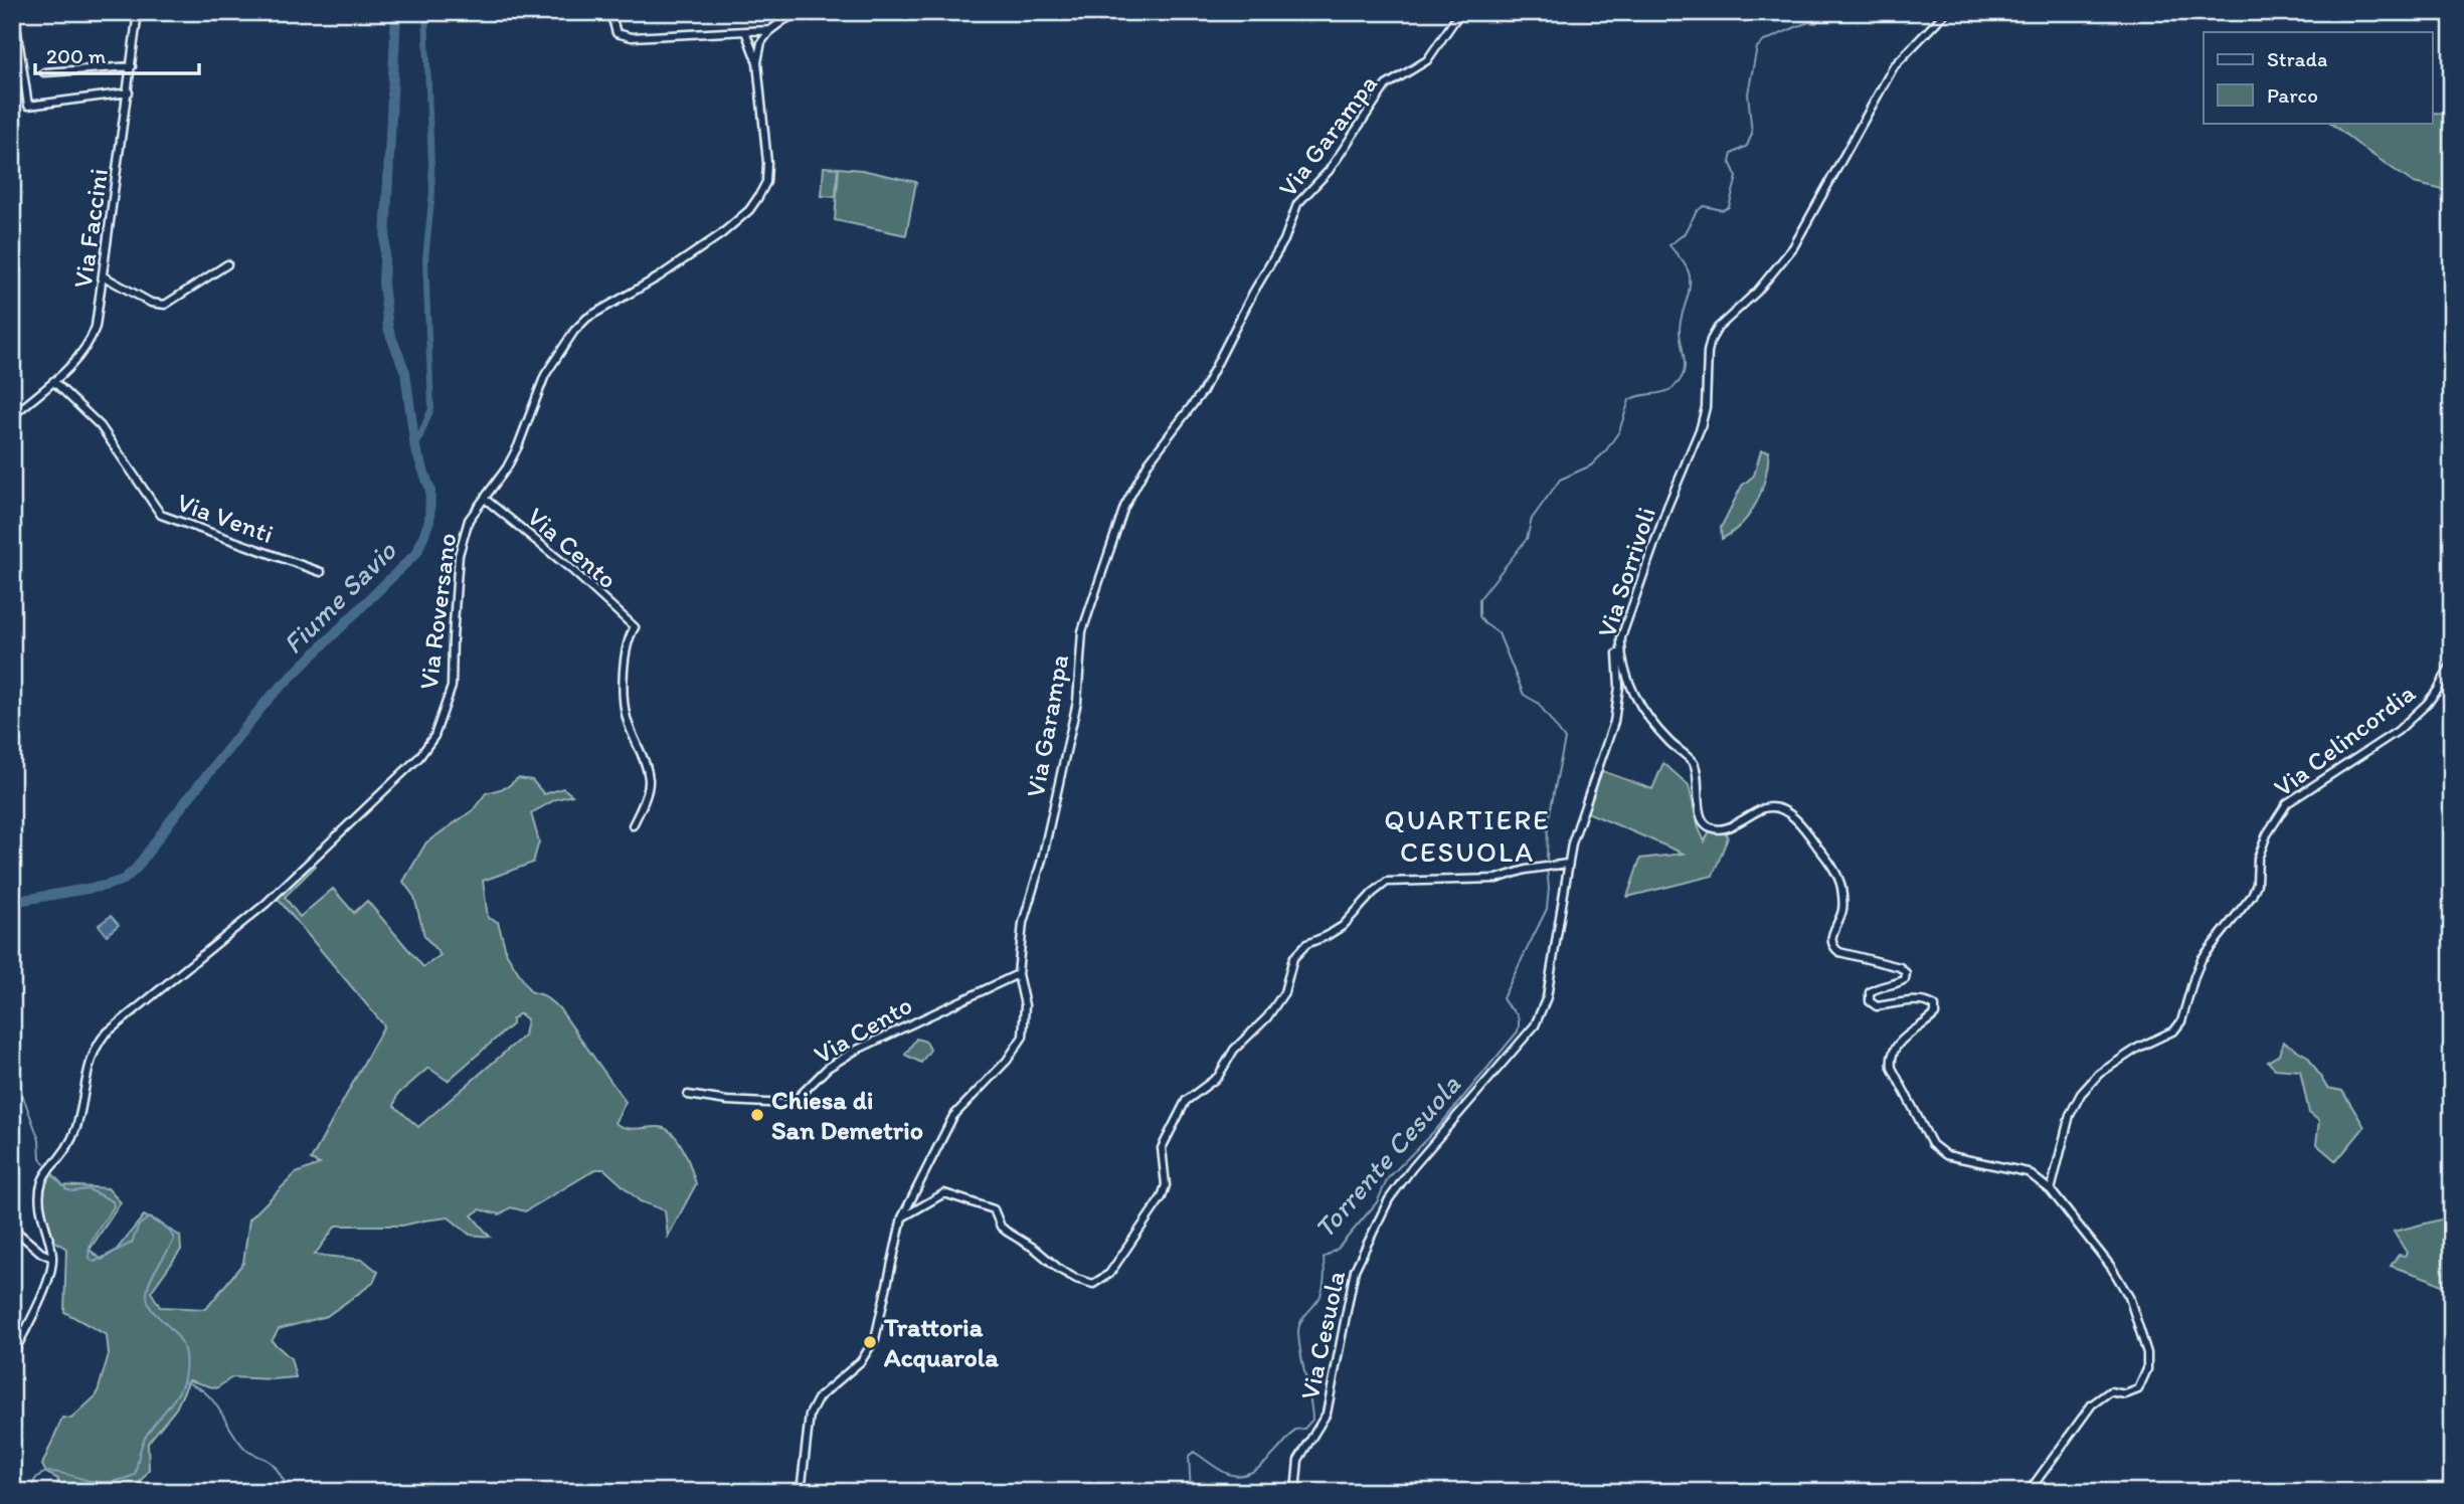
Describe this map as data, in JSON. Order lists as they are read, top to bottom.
{
  "streets": {
    "street": [
      "Via Garampa",
      "Via Faccini",
      "Via Venti",
      "Via Cento",
      "Via Sorrivoli",
      "Via Roversano",
      "Via Celincordia",
      "Via Cesuola"
    ]
  },
  "crossings": [
    ["Via Garampa", "Via Cento"],
    ["Via Faccini", "Via Venti"],
    ["Via Cento", "Via Roversano"],
    ["Via Sorrivoli", "Via Celincordia"],
    ["Via Sorrivoli", "Via Cesuola"]
  ],
  "districts": ["QUARTIERE CESUOLA"],
  "water": ["Fiume Savio", "Torrente Cesuola"],
  "places": ["Chiesa di San Demetrio", "Trattoria Acquarola"],
  "legend": ["Strada", "Parco"],
  "scale_bar": "200 m"
}
